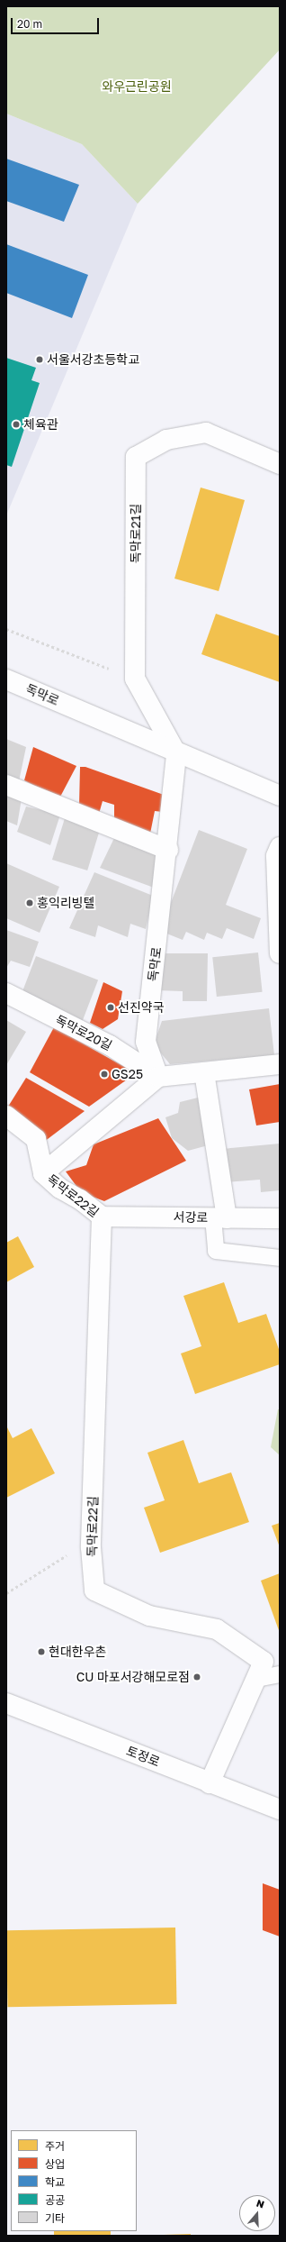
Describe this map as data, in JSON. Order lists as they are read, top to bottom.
{
  "streets": {
    "street": [
      "독막로21길",
      "독막로",
      "독막로20길",
      "독막로22길",
      "서강로",
      "토정로"
    ]
  },
  "crossings": [
    ["독막로21길", "독막로"],
    ["독막로", "독막로20길"],
    ["독막로", "독막로22길"],
    ["독막로20길", "독막로22길"],
    ["독막로22길", "서강로"],
    ["독막로22길", "토정로"]
  ],
  "parks": ["와우근린공원"],
  "places": [
    "서울서강초등학교",
    "체육관",
    "홍익리빙텔",
    "선진약국",
    "GS25",
    "현대한우촌",
    "CU 마포서강해모로점"
  ],
  "legend": [
    "주거",
    "상업",
    "학교",
    "공공",
    "기타"
  ],
  "scale_bar": "20 m",
  "north": "top"
}
